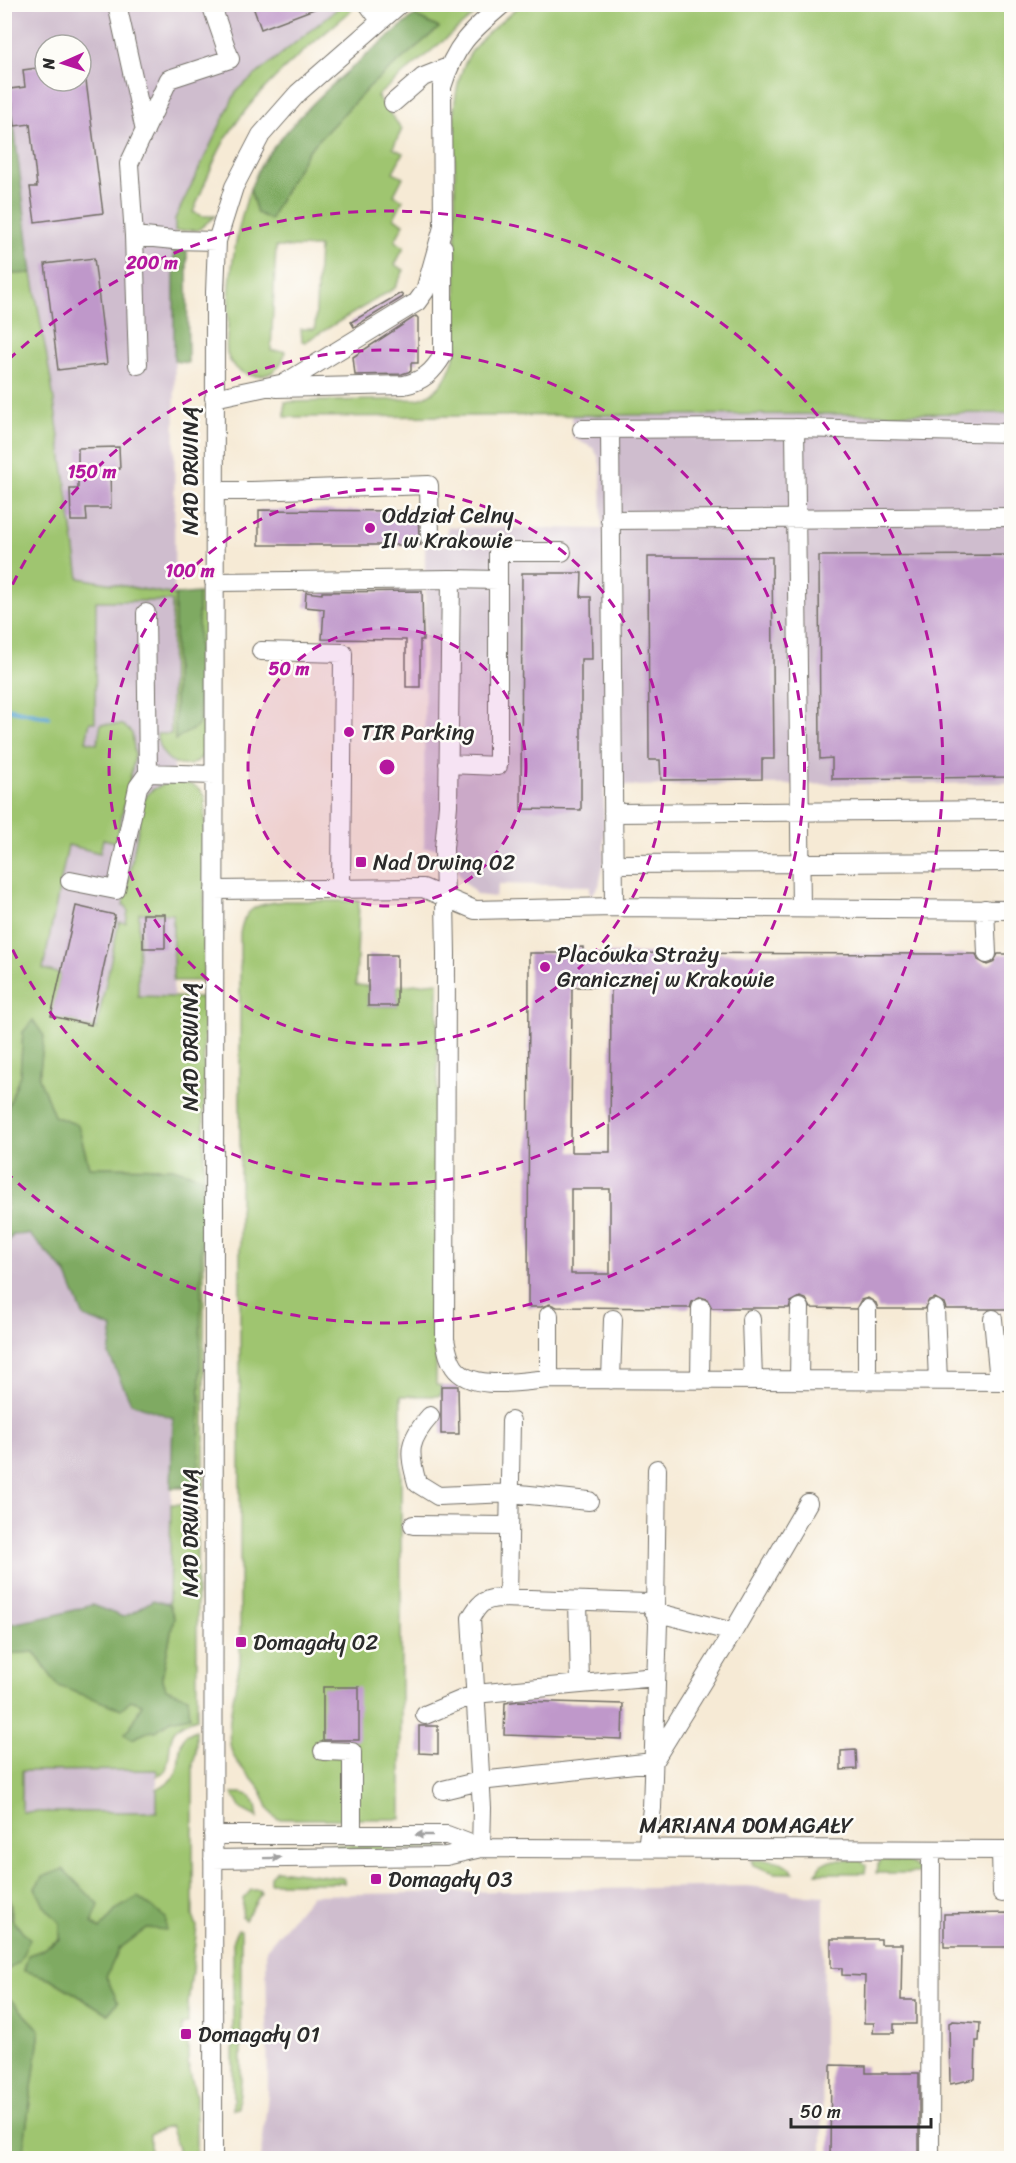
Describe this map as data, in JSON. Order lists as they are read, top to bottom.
{
  "streets": {
    "street": ["NAD DRWINĄ", "MARIANA DOMAGAŁY"]
  },
  "crossings": [
    ["NAD DRWINĄ", "MARIANA DOMAGAŁY"]
  ],
  "places": {
    "other": ["Oddział Celny II w Krakowie", "TIR Parking", "Placówka Straży Granicznej w Krakowie"],
    "transit": [
      "Nad Drwiną 02",
      "Domagały 02",
      "Domagały 03",
      "Domagały 01"
    ]
  },
  "scale_bar": "50 m",
  "north": "left",
  "rings": [
    "200 m",
    "150 m",
    "100 m",
    "50 m"
  ]
}
